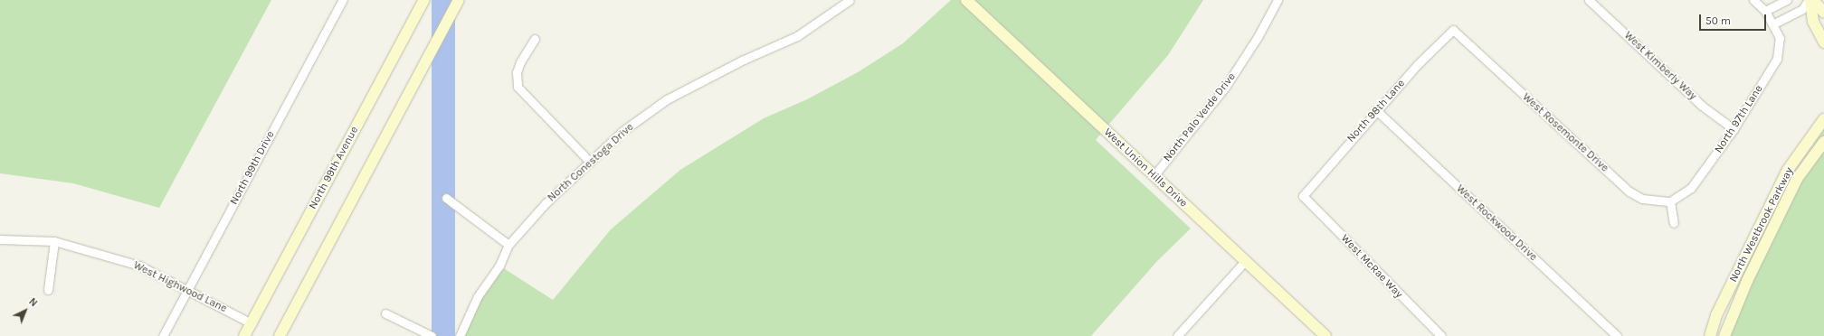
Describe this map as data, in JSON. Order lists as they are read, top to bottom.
{
  "streets": {
    "main road": ["North 99th Avenue", "West Union Hills Drive", "North Westbrook Parkway"],
    "street": [
      "West Kimberly Way",
      "North 98th Lane",
      "North Palo Verde Drive",
      "North 97th Lane",
      "West Rosemonte Drive",
      "North Conestoga Drive",
      "North 99th Drive",
      "West Rockwood Drive",
      "West McRae Way",
      "West Highwood Lane"
    ]
  },
  "crossings": [
    ["West Kimberly Way", "North 97th Lane"],
    ["North 98th Lane", "West Rosemonte Drive"],
    ["North 98th Lane", "West Rockwood Drive"],
    ["North 98th Lane", "West McRae Way"],
    ["North Palo Verde Drive", "West Union Hills Drive"],
    ["North 97th Lane", "West Rosemonte Drive"],
    ["North 99th Drive", "West Highwood Lane"],
    ["North 99th Avenue", "West Highwood Lane"]
  ],
  "scale_bar": "50 m",
  "north": "top right"
}
